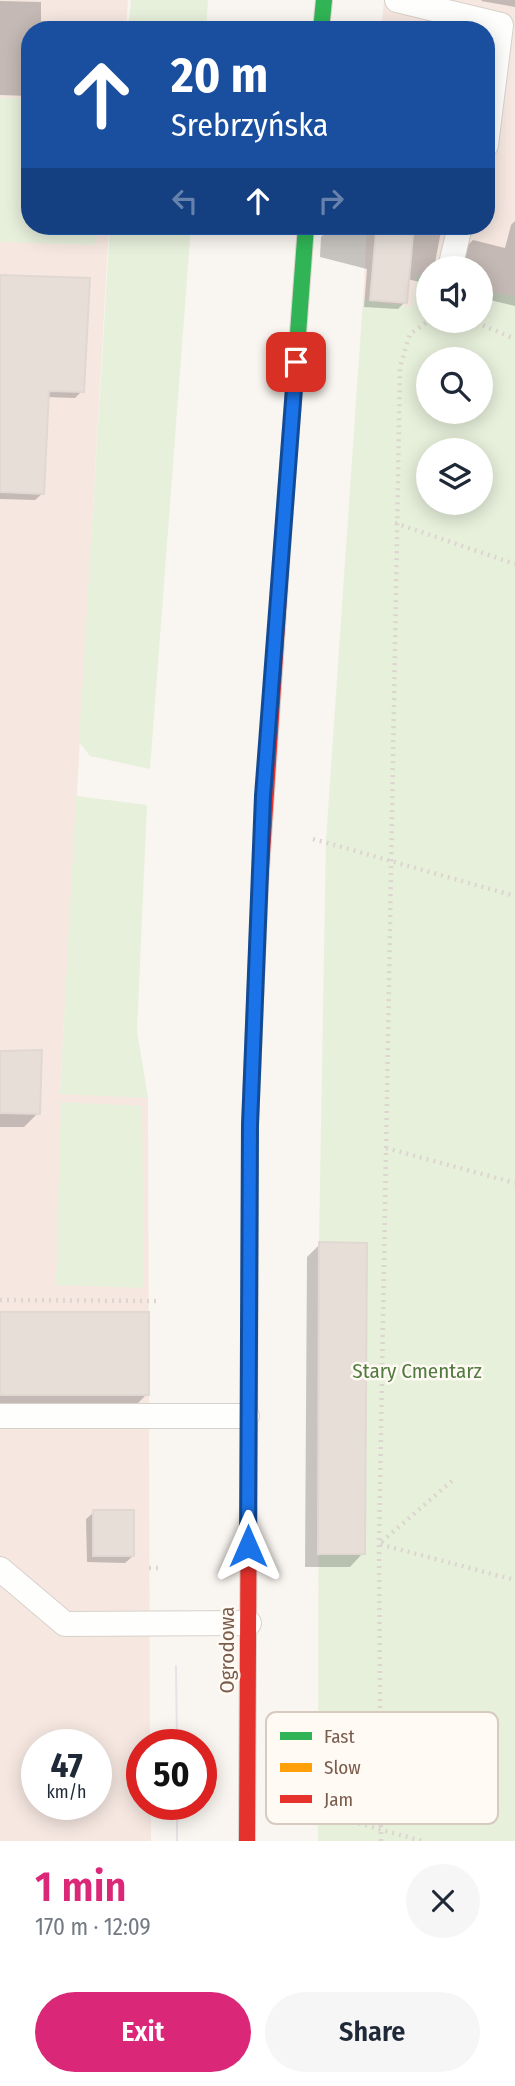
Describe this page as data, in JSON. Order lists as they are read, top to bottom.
{
  "streets": {
    "main road": ["Ogrodowa"]
  },
  "parks": ["Stary Cmentarz"],
  "legend": ["Fast", "Slow", "Jam"],
  "page": {
    "turn": ["20 m", "Srebrzyńska"],
    "speed": "47 km/h",
    "limit": "50",
    "heading": ["1 min", "170 m · 12:09"],
    "buttons": ["Exit", "Share"]
  }
}
